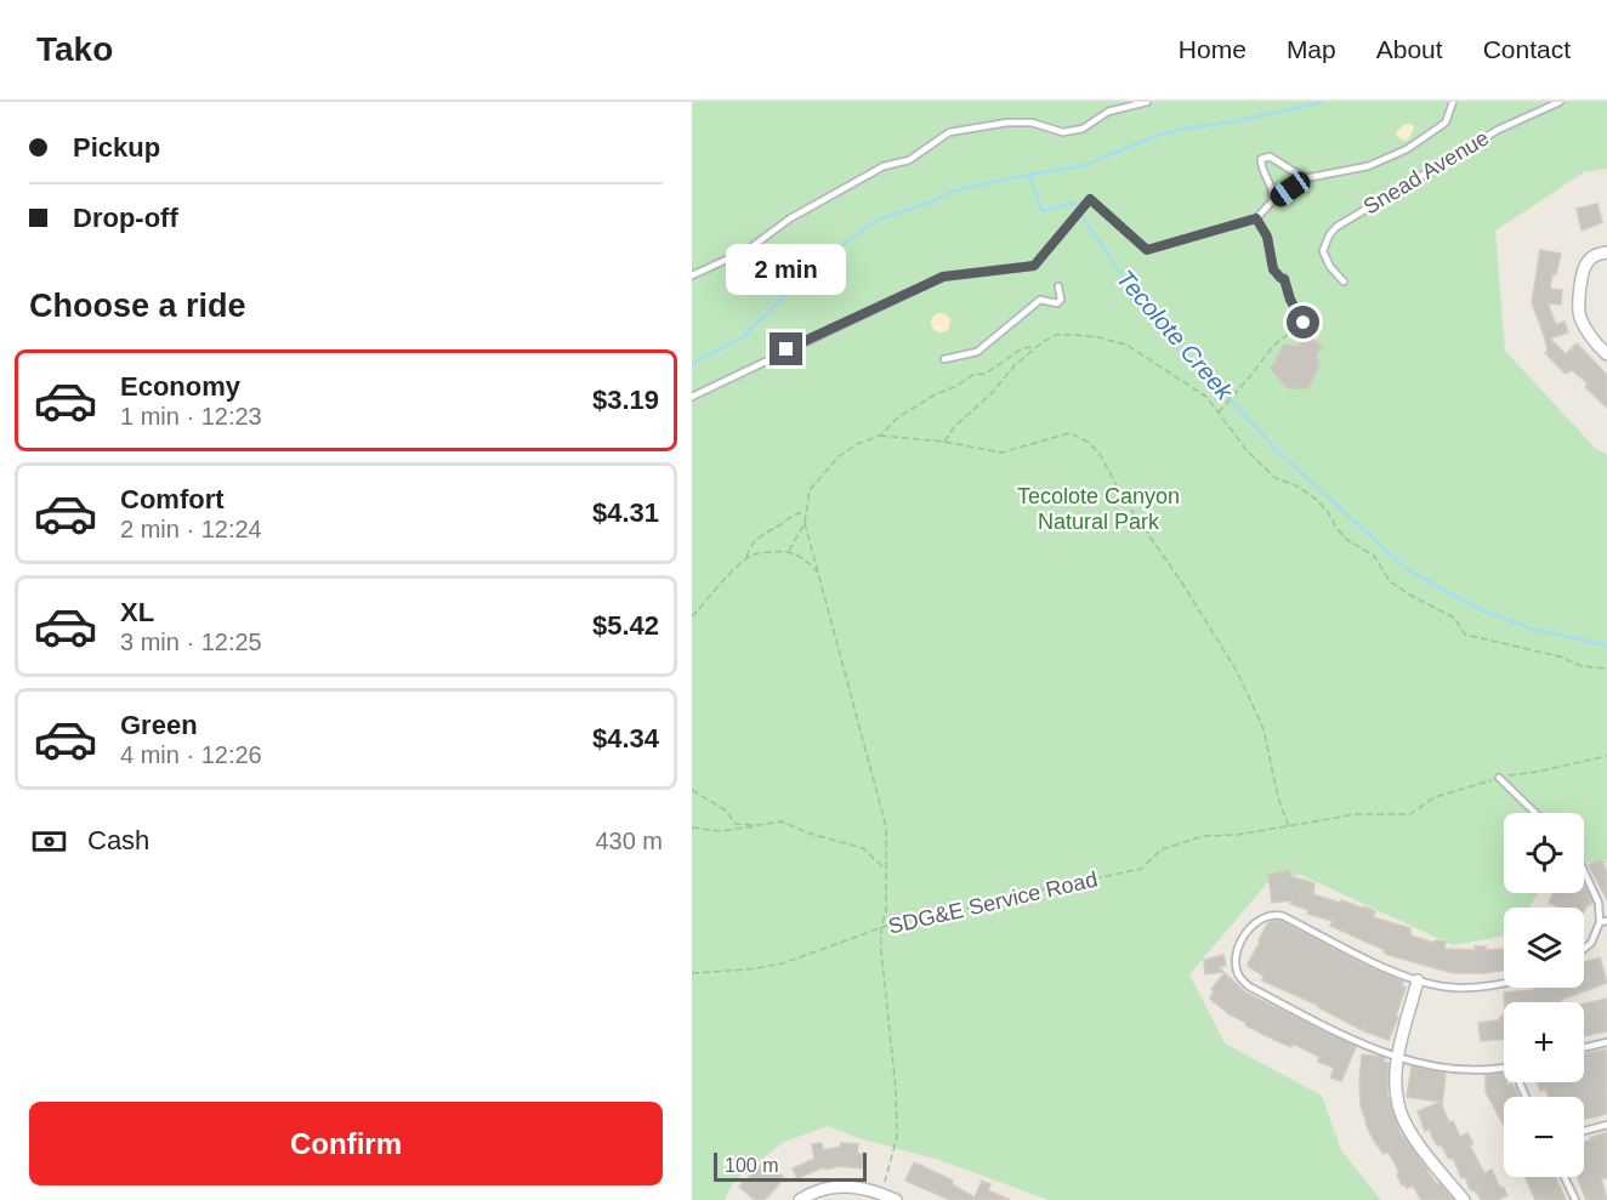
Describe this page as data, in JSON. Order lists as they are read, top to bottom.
{
  "streets": {
    "lane": ["Snead Avenue"],
    "path": ["SDG&E Service Road"]
  },
  "water": ["Tecolote Creek"],
  "parks": ["Tecolote Canyon Natural Park"],
  "scale_bar": "100 m",
  "page": {
    "header": "Tako",
    "nav": [
      "Home",
      "Map",
      "About",
      "Contact"
    ],
    "banner": ["Pickup", "Drop-off"],
    "bubble": "2 min",
    "heading": "Choose a ride",
    "list": [
      {
        "name": "Economy",
        "note": "1 min · 12:23",
        "value": "$3.19"
      },
      {
        "name": "Comfort",
        "note": "2 min · 12:24",
        "value": "$4.31"
      },
      {
        "name": "XL",
        "note": "3 min · 12:25",
        "value": "$5.42"
      },
      {
        "name": "Green",
        "note": "4 min · 12:26",
        "value": "$4.34"
      }
    ],
    "pay": ["Cash", "430 m"],
    "map_buttons": ["+", "−"],
    "buttons": "Confirm",
    "scale": "100 m"
  }
}
